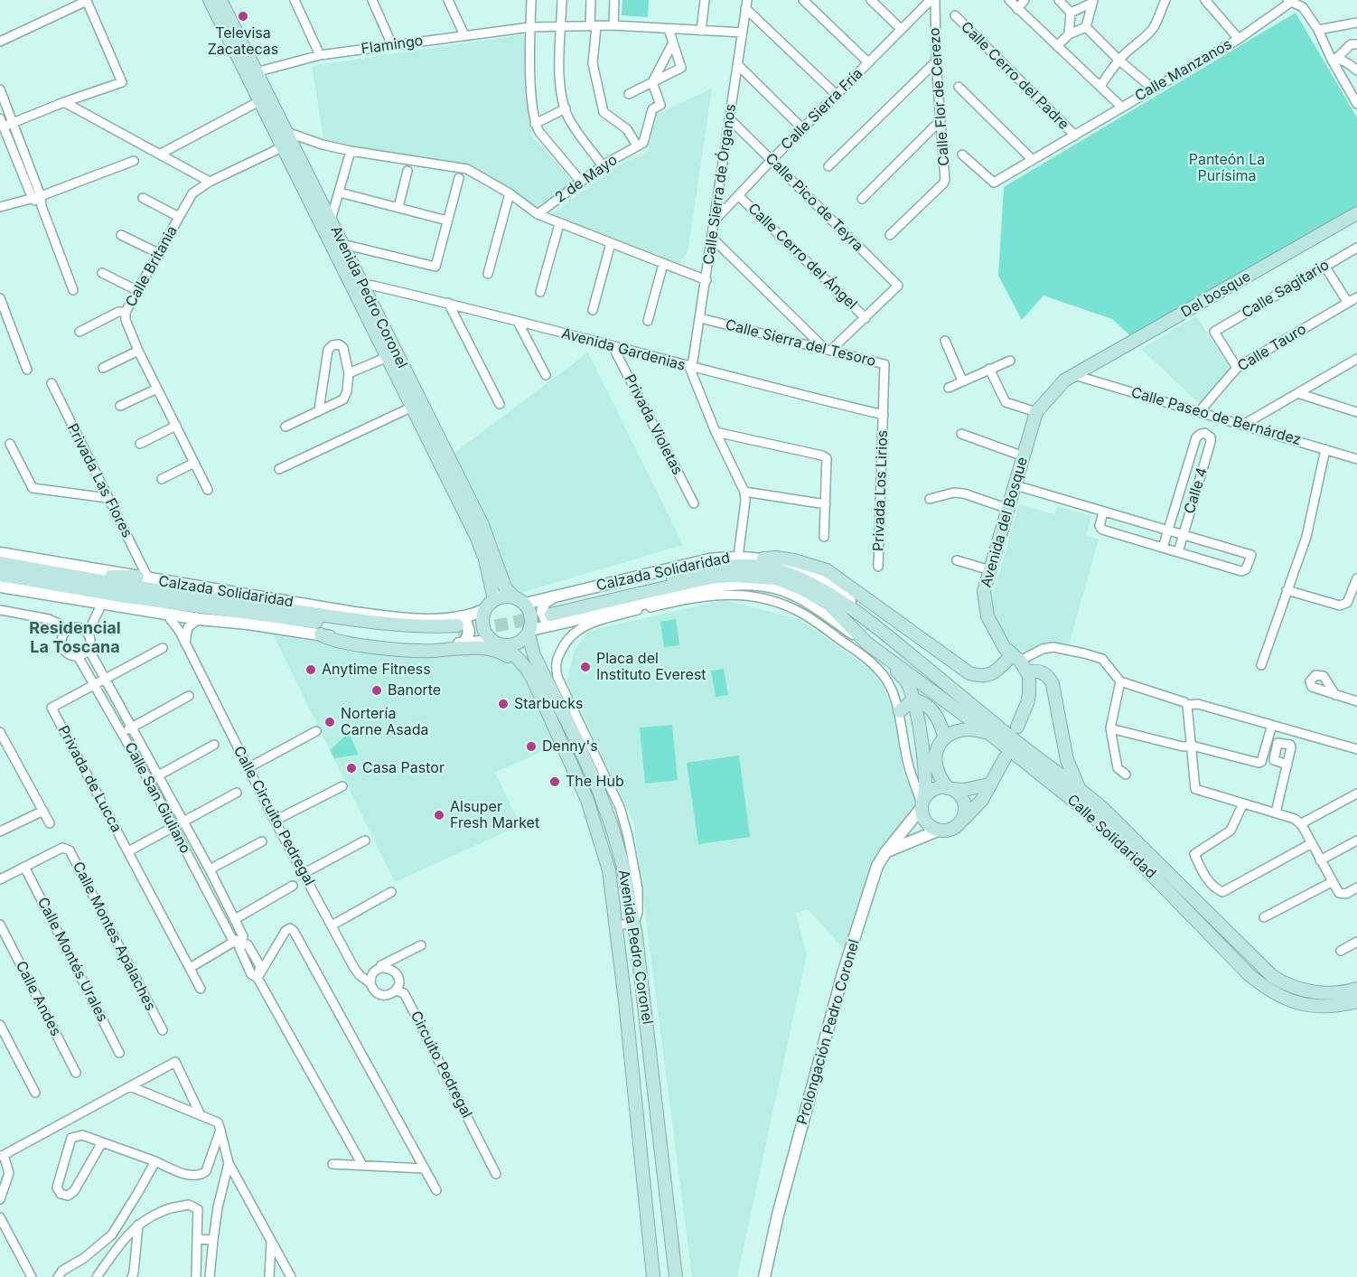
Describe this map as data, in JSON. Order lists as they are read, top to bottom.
{
  "streets": {
    "main road": [
      "Del bosque",
      "Avenida Pedro Coronel",
      "Avenida del Bosque",
      "Calzada Solidaridad",
      "Calle Solidaridad"
    ],
    "street": [
      "Flamingo",
      "Calle Manzanos",
      "Calle Cerro del Padre",
      "Calle Flor de Cerezo",
      "Calle Sierra Fría",
      "2 de Mayo",
      "Calle Sierra de Órganos",
      "Calle Pico de Teyra",
      "Calle Cerro del Ángel",
      "Calle Britania",
      "Calle Sagitario",
      "Calle Sierra del Tesoro",
      "Calle Tauro",
      "Avenida Gardenias",
      "Calle Paseo de Bernárdez",
      "Privada Violetas",
      "Privada Las Flores",
      "Privada Los Lirios",
      "Calle 4",
      "Privada de Lucca",
      "Calle San Giuliano",
      "Calle Circuito Pedregal",
      "Calle Montes Apalaches",
      "Calle Montés Urales",
      "Calle Andes",
      "Prolongación Pedro Coronel",
      "Circuito Pedregal"
    ]
  },
  "crossings": [
    ["Flamingo", "2 de Mayo"],
    ["Flamingo", "Calle Sierra de Órganos"],
    ["Flamingo", "Avenida Pedro Coronel"],
    ["Calle Manzanos", "Calle Cerro del Padre"],
    ["Calle Sierra Fría", "Calle Sierra de Órganos"],
    ["Calle Sierra Fría", "Calle Pico de Teyra"],
    ["Calle Sierra Fría", "Calle Cerro del Ángel"],
    ["Calle Sierra de Órganos", "Calle Pico de Teyra"],
    ["Calle Sierra de Órganos", "Calle Sierra del Tesoro"],
    ["Calle Sierra de Órganos", "Avenida Gardenias"],
    ["Calle Pico de Teyra", "Calle Cerro del Ángel"],
    ["Calle Britania", "Avenida Pedro Coronel"],
    ["Calle Sagitario", "Calle Tauro"],
    ["Del bosque", "Calle Paseo de Bernárdez"],
    ["Del bosque", "Avenida del Bosque"],
    ["Avenida Pedro Coronel", "Avenida Gardenias"],
    ["Avenida Pedro Coronel", "Calzada Solidaridad"],
    ["Calle Sierra del Tesoro", "Avenida Gardenias"],
    ["Calle Sierra del Tesoro", "Privada Los Lirios"],
    ["Calle Tauro", "Calle Paseo de Bernárdez"],
    ["Avenida Gardenias", "Privada Violetas"],
    ["Avenida Gardenias", "Privada Los Lirios"],
    ["Calle Paseo de Bernárdez", "Avenida del Bosque"],
    ["Privada Las Flores", "Calzada Solidaridad"],
    ["Calzada Solidaridad", "Calle Solidaridad"],
    ["Privada de Lucca", "Calle San Giuliano"],
    ["Calle Circuito Pedregal", "Circuito Pedregal"],
    ["Calle Montes Apalaches", "Calle Montés Urales"]
  ],
  "districts": ["Residencial La Toscana"],
  "parks": ["Panteón La Purísima"],
  "places": [
    "Televisa Zacatecas",
    "Placa del Instituto Everest",
    "Anytime Fitness",
    "Banorte",
    "Starbucks",
    "Nortería Carne Asada",
    "Denny's",
    "Casa Pastor",
    "The Hub",
    "Alsuper Fresh Market"
  ]
}
